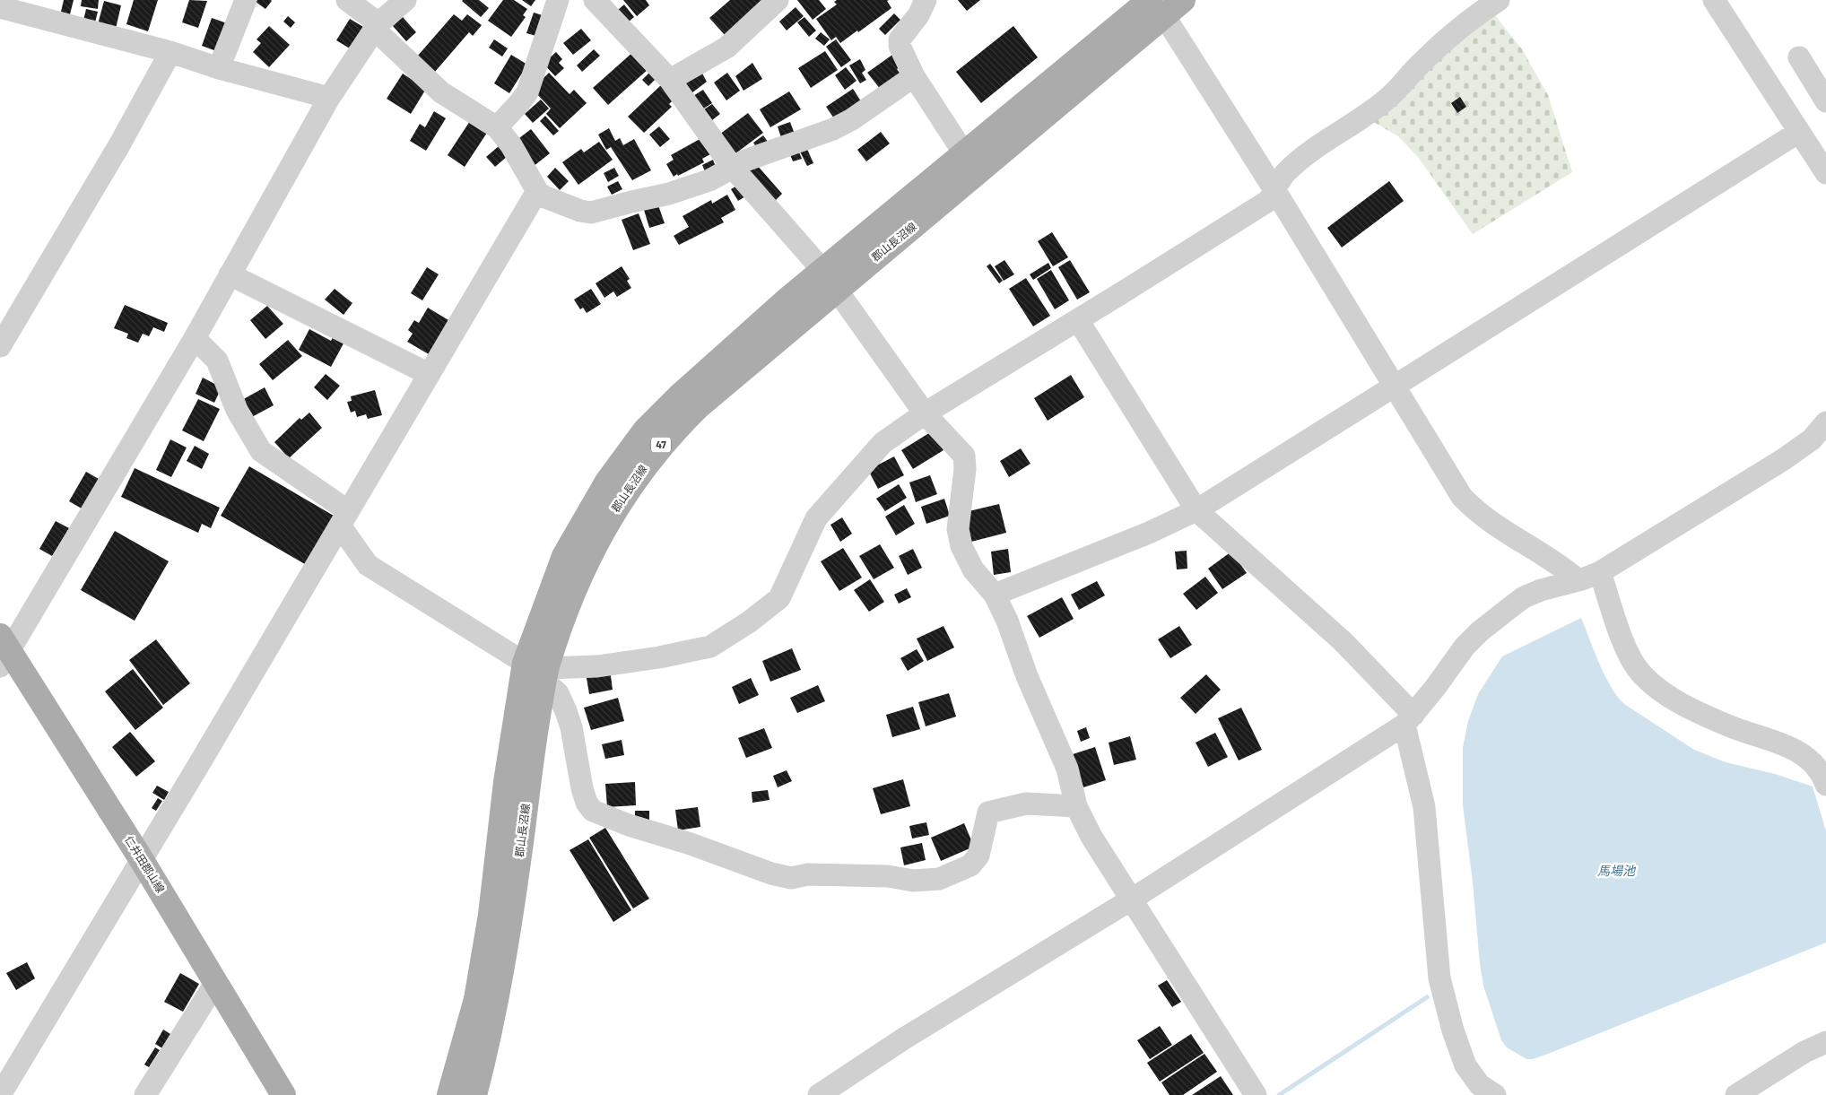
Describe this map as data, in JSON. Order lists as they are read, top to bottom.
{
  "streets": {
    "main road": ["郡山長沼線", "47", "仁井田郡山線"]
  },
  "water": ["馬場池"]
}
